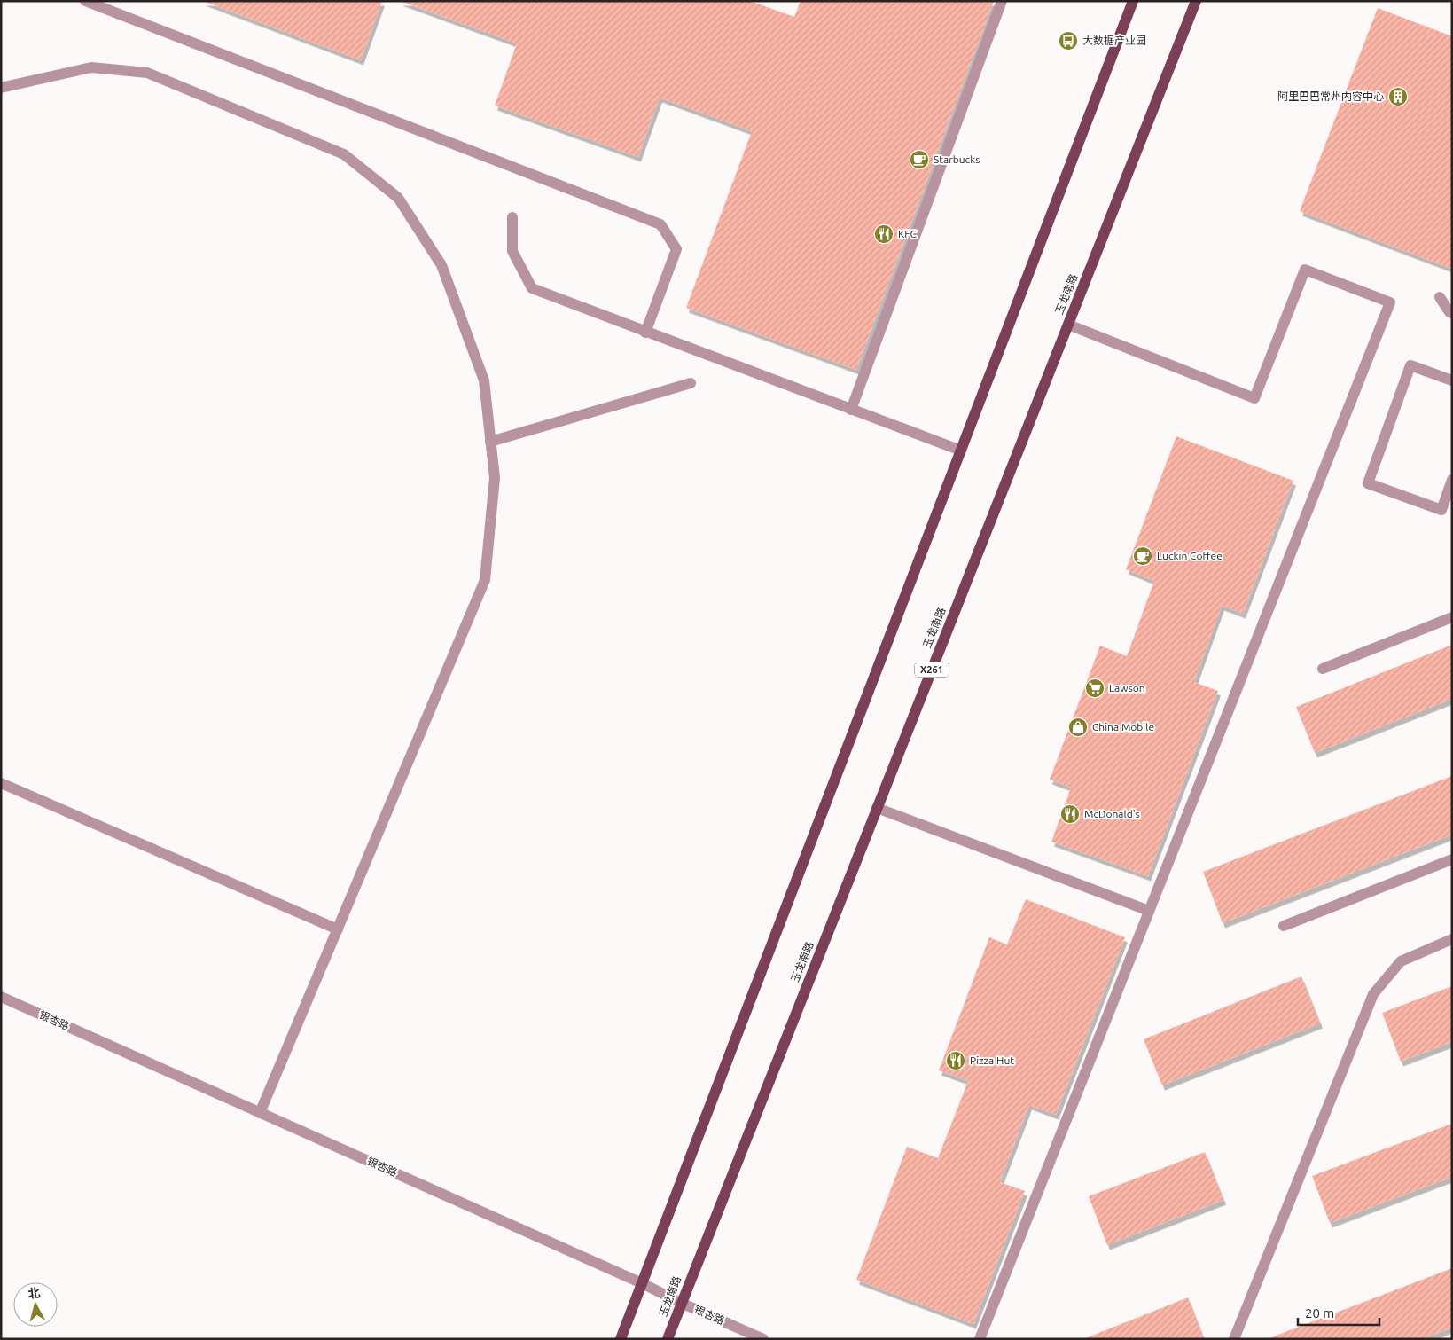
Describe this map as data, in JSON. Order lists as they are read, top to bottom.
{
  "streets": {
    "main road": ["玉龙南路", "X261"],
    "street": ["银杏路"]
  },
  "crossings": [
    ["玉龙南路", "银杏路"]
  ],
  "places": {
    "bus stop": ["大数据产业园"],
    "building": ["阿里巴巴常州内容中心"],
    "cafe": ["Starbucks", "Luckin Coffee"],
    "restaurant": ["KFC", "McDonald's", "Pizza Hut"],
    "supermarket": ["Lawson"],
    "shop": ["China Mobile"]
  },
  "scale_bar": "20 m",
  "north": "top"
}
